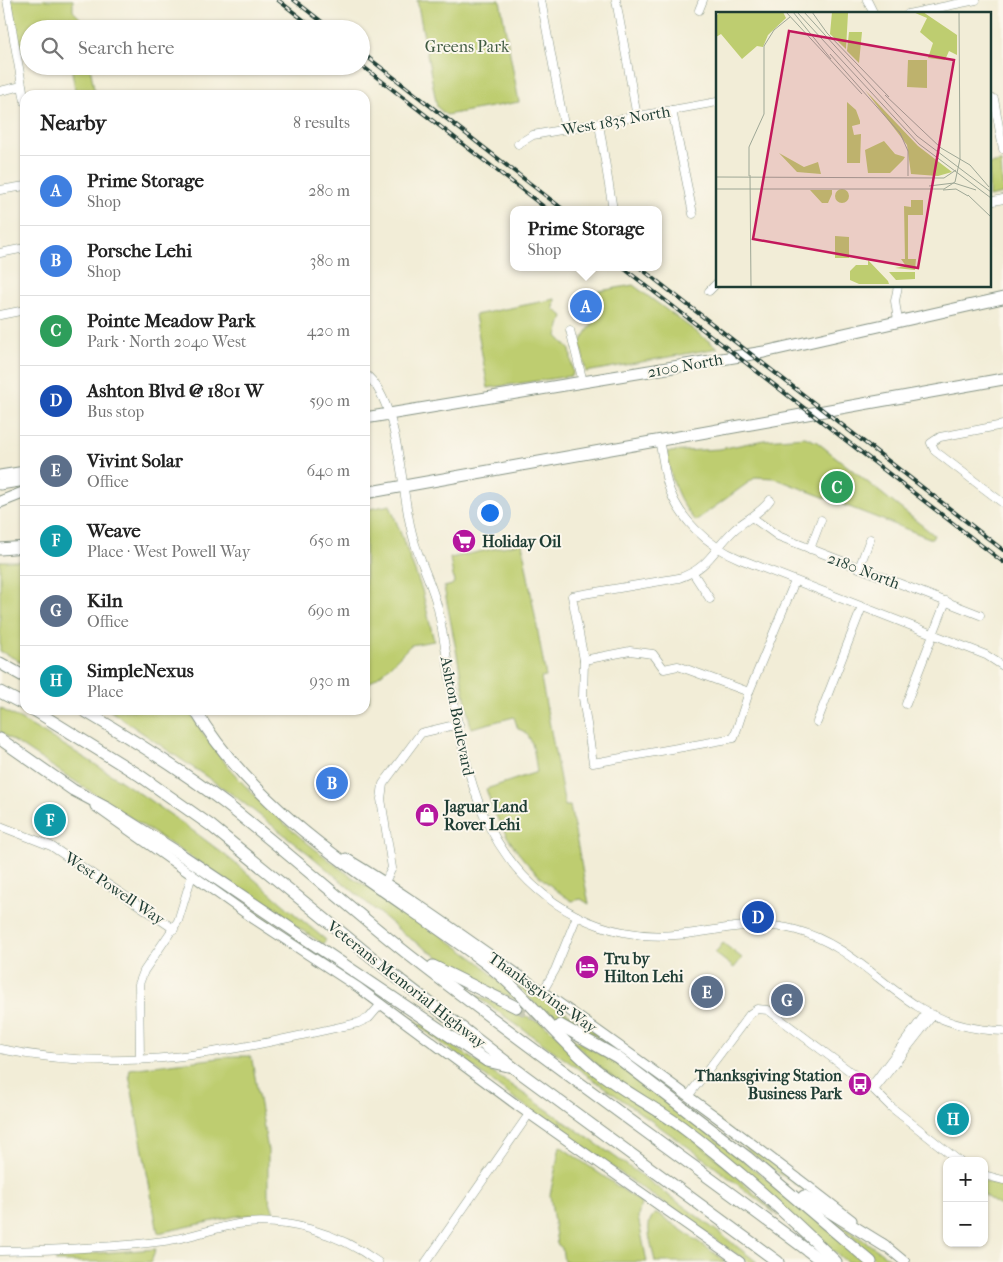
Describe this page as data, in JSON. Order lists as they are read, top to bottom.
{
  "streets": {
    "highway": ["2100 North", "Veterans Memorial Highway", "Thanksgiving Way"],
    "street": [
      "West 1835 North",
      "2180 North",
      "Ashton Boulevard",
      "West Powell Way"
    ]
  },
  "crossings": [
    ["2100 North", "Ashton Boulevard"]
  ],
  "parks": ["Greens Park"],
  "places": {
    "supermarket": ["Holiday Oil"],
    "shop": ["Jaguar Land Rover Lehi"],
    "hotel": ["Tru by Hilton Lehi"],
    "bus stop": ["Thanksgiving Station Business Park"]
  },
  "page": {
    "search": "Search here",
    "heading": ["Nearby", "8 results"],
    "list": [
      {
        "mark": "A",
        "name": "Prime Storage",
        "note": "Shop",
        "value": "280 m"
      },
      {
        "mark": "B",
        "name": "Porsche Lehi",
        "note": "Shop",
        "value": "380 m"
      },
      {
        "mark": "C",
        "name": "Pointe Meadow Park",
        "note": "Park · North 2040 West",
        "value": "420 m"
      },
      {
        "mark": "D",
        "name": "Ashton Blvd @ 1801 W",
        "note": "Bus stop",
        "value": "590 m"
      },
      {
        "mark": "E",
        "name": "Vivint Solar",
        "note": "Office",
        "value": "640 m"
      },
      {
        "mark": "F",
        "name": "Weave",
        "note": "Place · West Powell Way",
        "value": "650 m"
      },
      {
        "mark": "G",
        "name": "Kiln",
        "note": "Office",
        "value": "690 m"
      },
      {
        "mark": "H",
        "name": "SimpleNexus",
        "note": "Place",
        "value": "930 m"
      }
    ],
    "popup": ["Prime Storage", "Shop"],
    "pins": [
      "A",
      "C",
      "B",
      "F",
      "D",
      "E",
      "G",
      "H"
    ],
    "map_buttons": ["+", "−"]
  }
}
